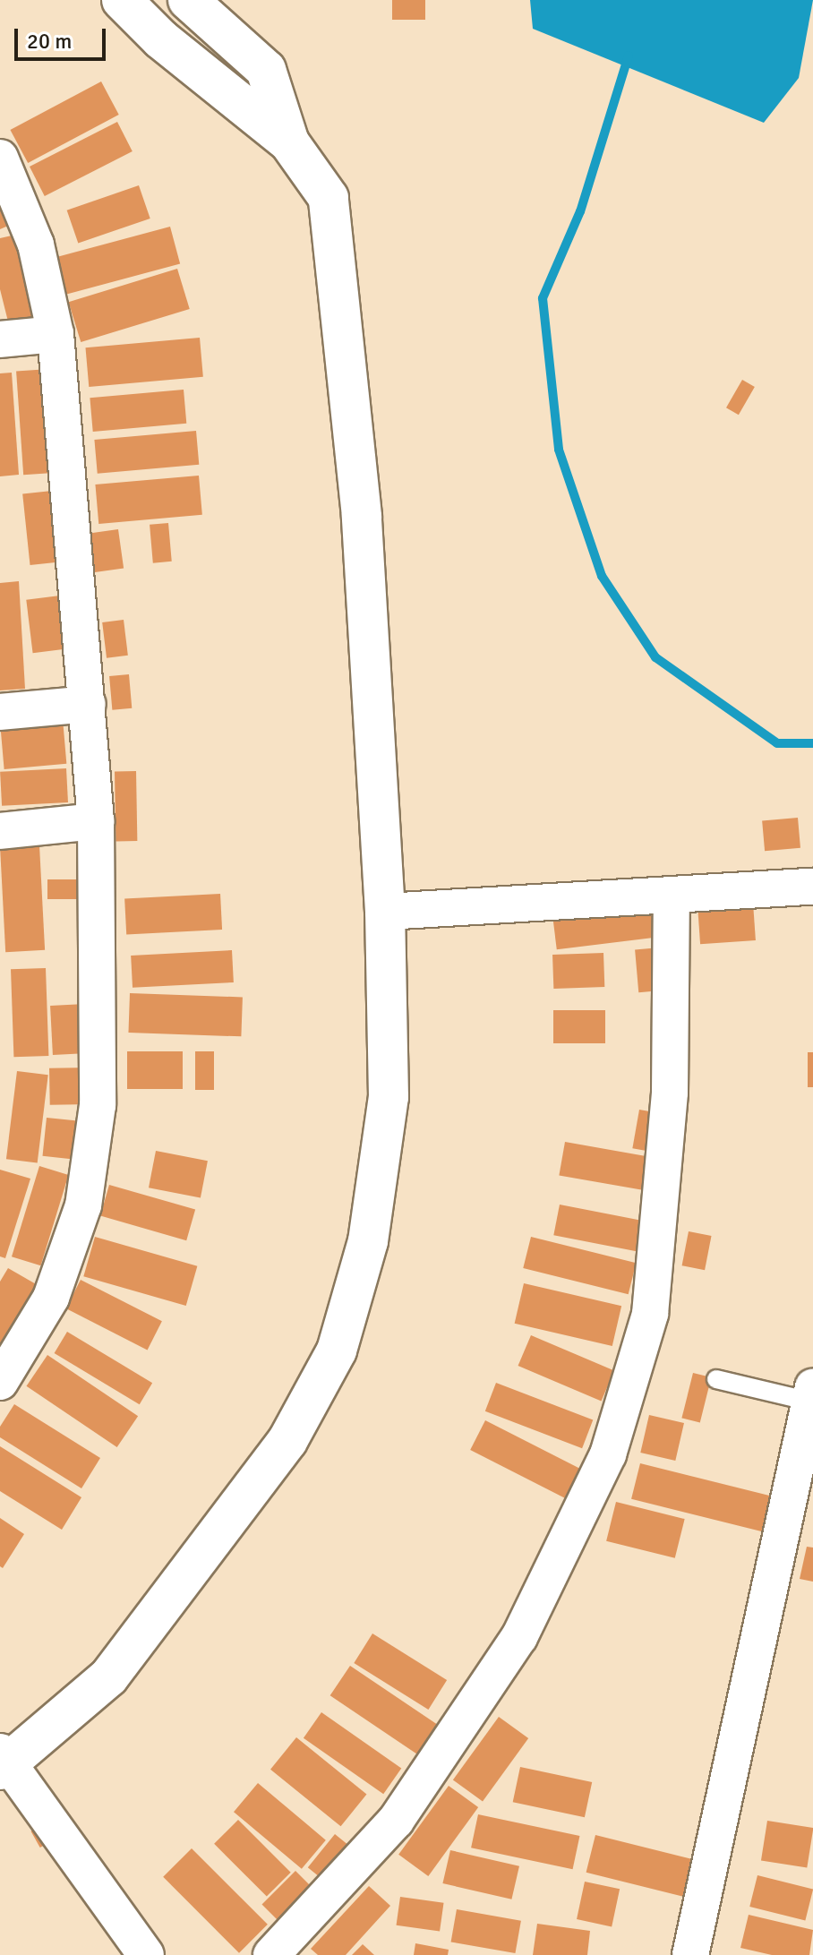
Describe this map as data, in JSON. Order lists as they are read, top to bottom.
{
  "scale_bar": "20 m"
}
